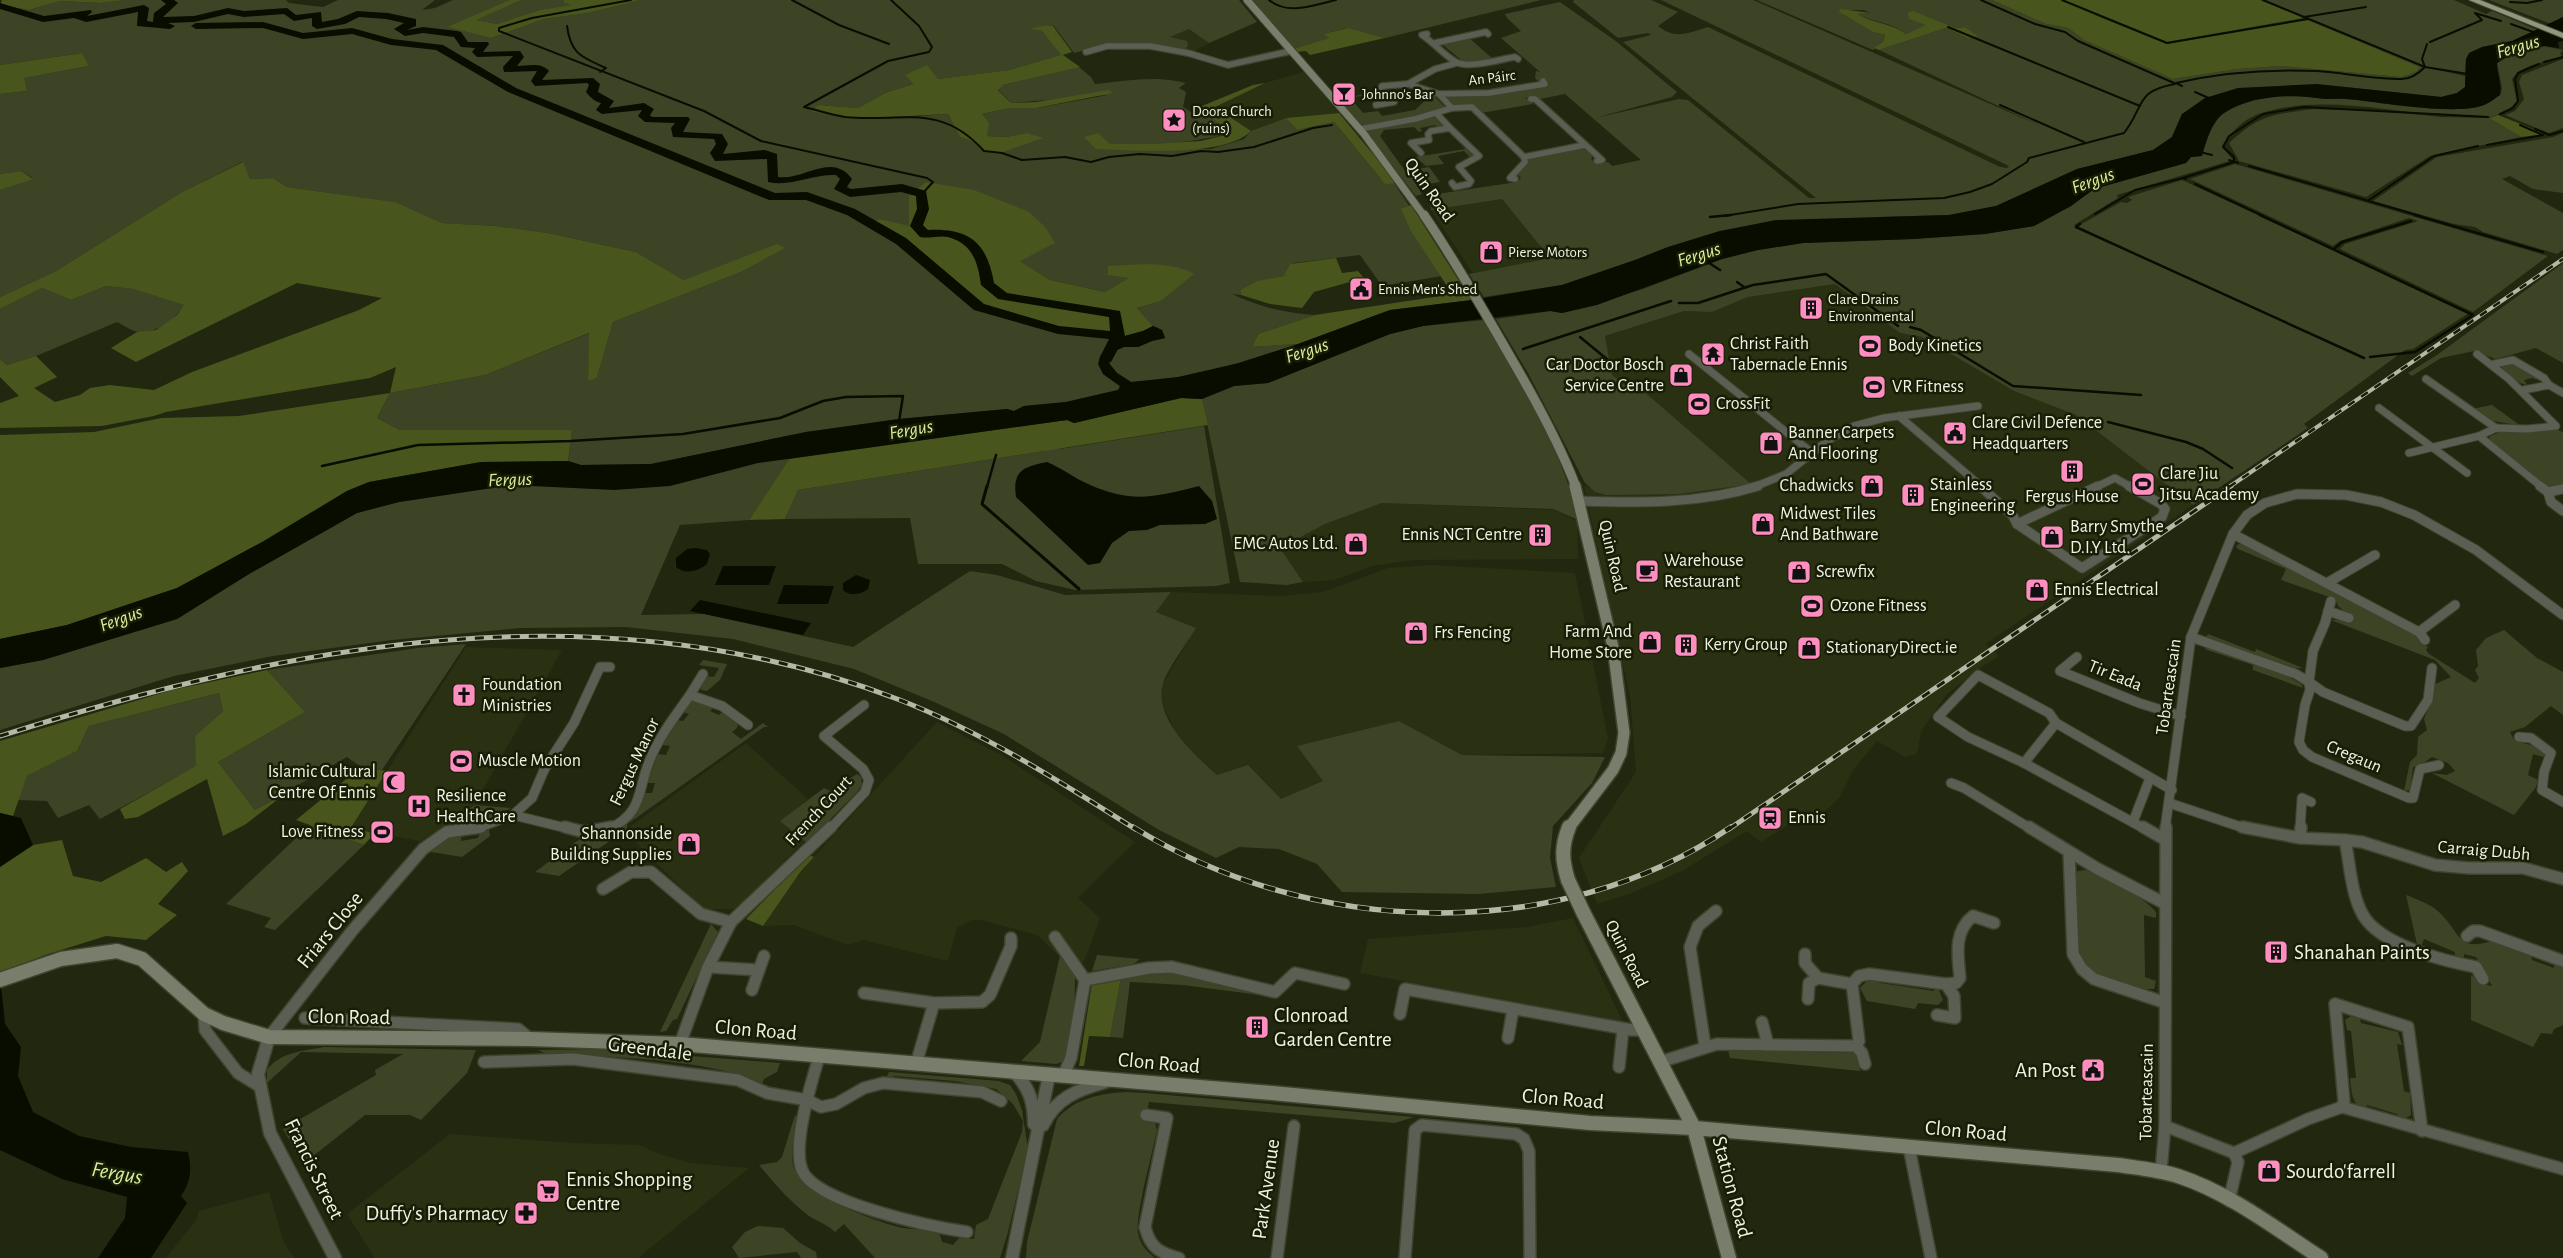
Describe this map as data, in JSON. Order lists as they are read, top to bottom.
{
  "streets": {
    "main road": ["Quin Road", "Clon Road", "Station Road"],
    "street": [
      "An Páirc",
      "Tir Eada",
      "Tobarteascain",
      "Cregaun",
      "Fergus Manor",
      "French Court",
      "Carraig Dubh",
      "Friars Close",
      "Greendale",
      "Francis Street",
      "Park Avenue"
    ]
  },
  "crossings": [
    ["Quin Road", "Clon Road"],
    ["Quin Road", "Station Road"],
    ["Tir Eada", "Tobarteascain"],
    ["Tobarteascain", "Carraig Dubh"],
    ["Tobarteascain", "Clon Road"],
    ["Fergus Manor", "Friars Close"],
    ["French Court", "Clon Road"],
    ["Friars Close", "Clon Road"],
    ["Friars Close", "Francis Street"],
    ["Clon Road", "Francis Street"],
    ["Clon Road", "Station Road"]
  ],
  "water": ["Fergus"],
  "places": {
    "bar": ["Johnno's Bar"],
    "place": ["Doora Church (ruins)"],
    "shop": [
      "Pierse Motors",
      "Car Doctor Bosch Service Centre",
      "Banner Carpets And Flooring",
      "Chadwicks",
      "Midwest Tiles And Bathware",
      "Barry Smythe D.I.Y Ltd.",
      "EMC Autos Ltd.",
      "Screwfix",
      "Ennis Electrical",
      "Frs Fencing",
      "Farm And Home Store",
      "StationaryDirect.ie",
      "Shannonside Building Supplies",
      "Sourdo'farrell"
    ],
    "public building": ["Ennis Men's Shed", "Clare Civil Defence Headquarters", "An Post"],
    "building": [
      "Clare Drains Environmental",
      "Fergus House",
      "Stainless Engineering",
      "Ennis NCT Centre",
      "Kerry Group",
      "Shanahan Paints",
      "Clonroad Garden Centre"
    ],
    "sports": [
      "Body Kinetics",
      "VR Fitness",
      "CrossFit",
      "Clare Jiu Jitsu Academy",
      "Ozone Fitness",
      "Muscle Motion",
      "Love Fitness"
    ],
    "temple": ["Christ Faith Tabernacle Ennis"],
    "cafe": ["Warehouse Restaurant"],
    "church": ["Foundation Ministries"],
    "mosque": ["Islamic Cultural Centre Of Ennis"],
    "hospital": ["Resilience HealthCare"],
    "station": ["Ennis"],
    "supermarket": ["Ennis Shopping Centre"],
    "pharmacy": ["Duffy's Pharmacy"]
  }
}
